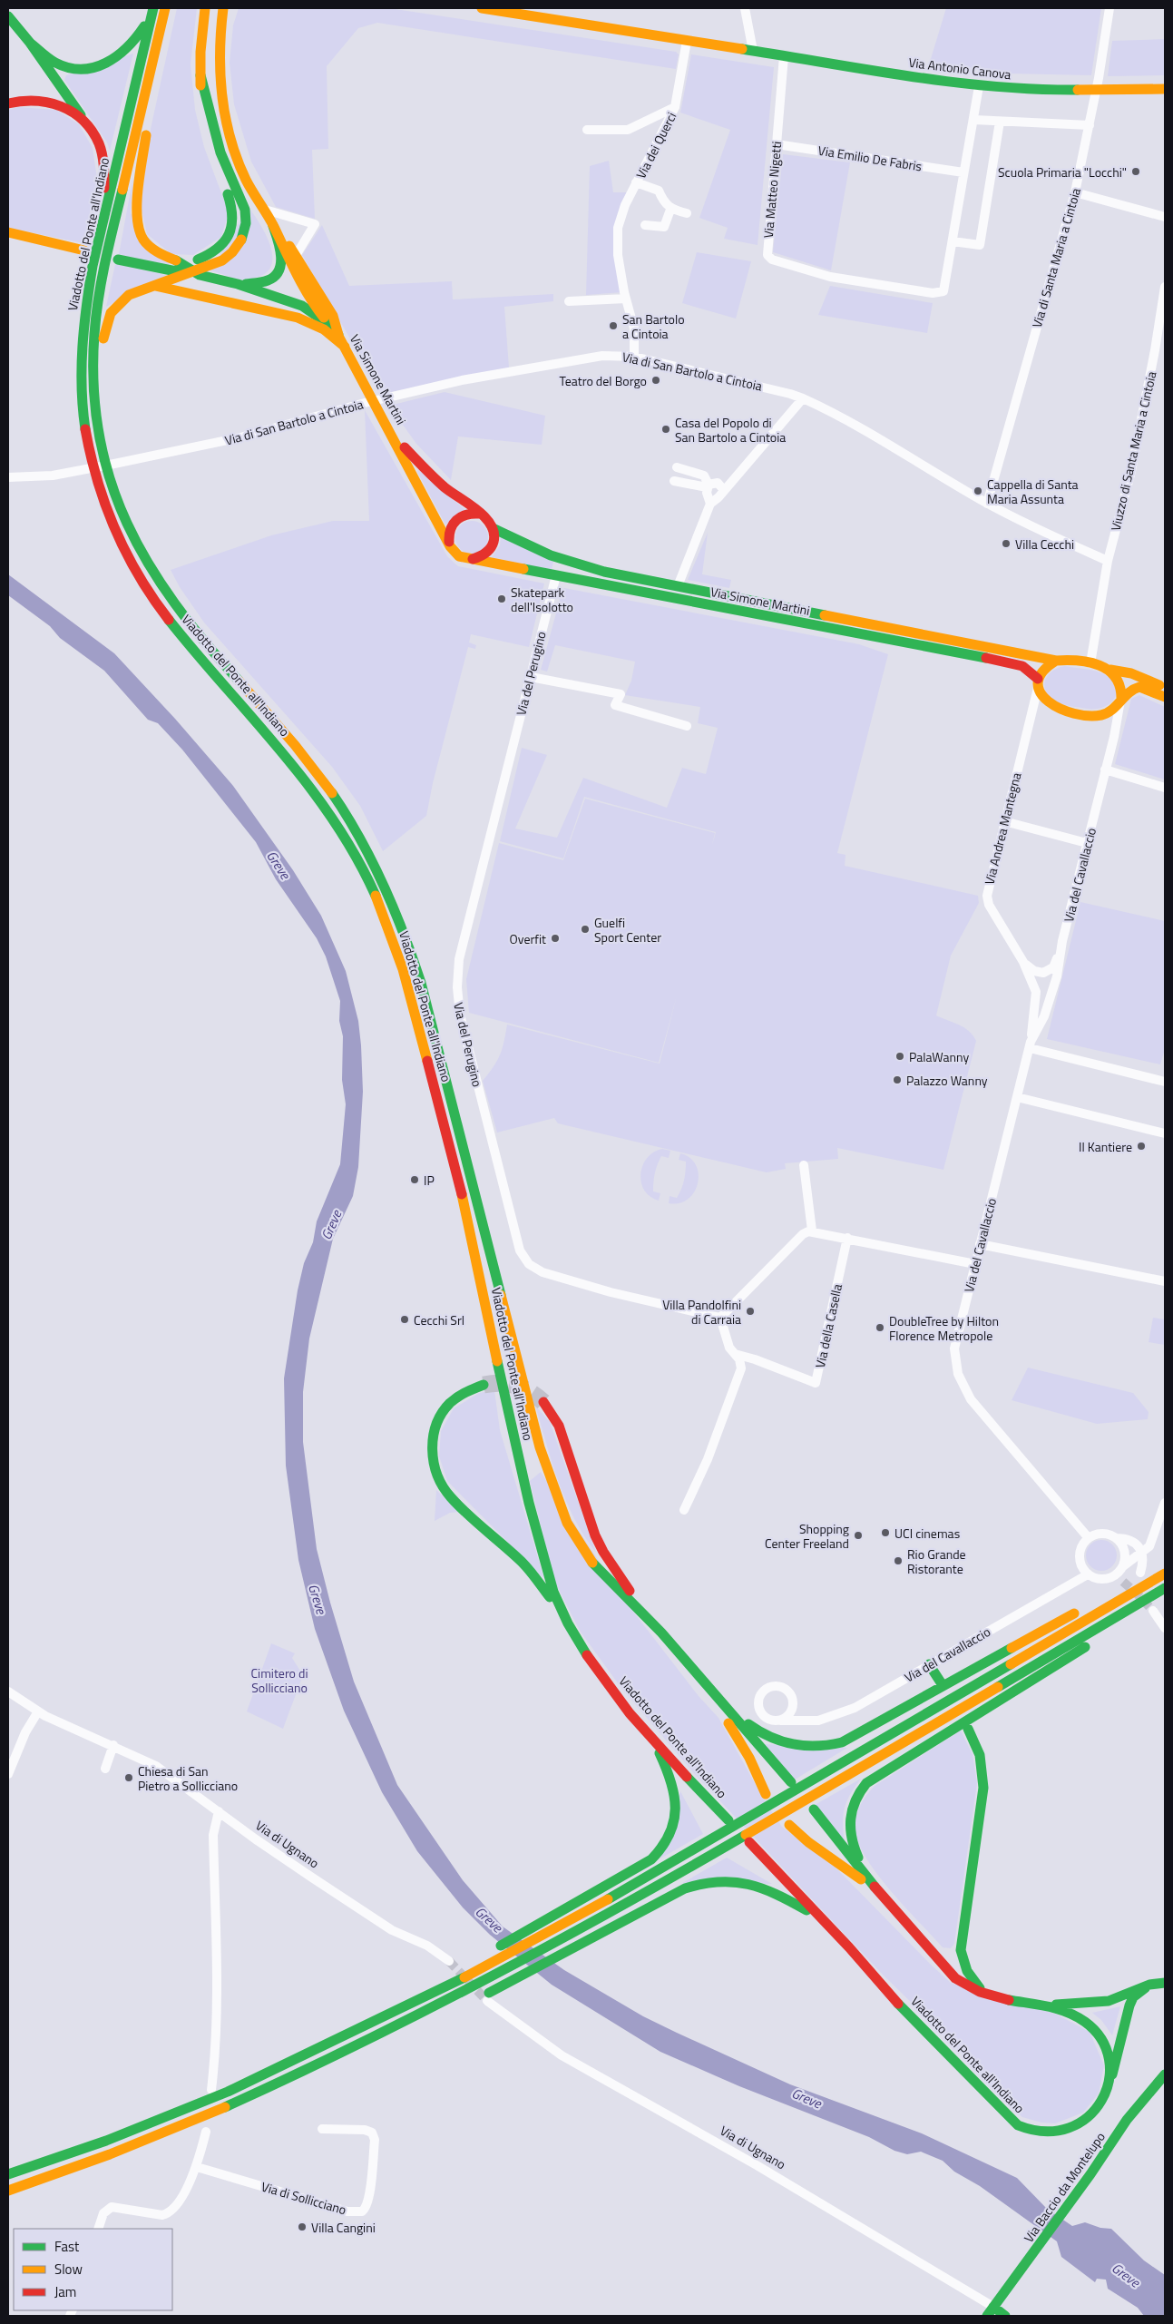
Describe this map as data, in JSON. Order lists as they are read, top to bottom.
{
  "streets": {
    "main road": [
      "Via Antonio Canova",
      "Viadotto del Ponte all'Indiano",
      "Via Simone Martini",
      "Via di Ugnano",
      "Via Baccio da Montelupo"
    ],
    "street": [
      "Via dei Querci",
      "Via Emilio De Fabris",
      "Via Matteo Nigetti",
      "Via di Santa Maria a Cintoia",
      "Via di San Bartolo a Cintoia",
      "Viuzzo di Santa Maria a Cintoia",
      "Via del Perugino",
      "Via Andrea Mantegna",
      "Via del Cavallaccio",
      "Via della Casella",
      "Via di Sollicciano"
    ]
  },
  "crossings": [
    ["Via Antonio Canova", "Via dei Querci"],
    ["Via Antonio Canova", "Via Matteo Nigetti"],
    ["Via Antonio Canova", "Via di Santa Maria a Cintoia"],
    ["Via dei Querci", "Via di San Bartolo a Cintoia"],
    ["Via Emilio De Fabris", "Via Matteo Nigetti"],
    ["Viadotto del Ponte all'Indiano", "Via di San Bartolo a Cintoia"],
    ["Via di Santa Maria a Cintoia", "Via di San Bartolo a Cintoia"],
    ["Via di San Bartolo a Cintoia", "Via Simone Martini"],
    ["Via di San Bartolo a Cintoia", "Viuzzo di Santa Maria a Cintoia"],
    ["Via Simone Martini", "Via del Perugino"],
    ["Via Simone Martini", "Via Andrea Mantegna"],
    ["Via Simone Martini", "Via del Cavallaccio"],
    ["Via Andrea Mantegna", "Via del Cavallaccio"],
    ["Via di Ugnano", "Via Baccio da Montelupo"]
  ],
  "water": ["Greve"],
  "parks": ["Cimitero di Sollicciano"],
  "places": [
    "Scuola Primaria \"Locchi\"",
    "San Bartolo a Cintoia",
    "Teatro del Borgo",
    "Casa del Popolo di San Bartolo a Cintoia",
    "Cappella di Santa Maria Assunta",
    "Villa Cecchi",
    "Skatepark dell'Isolotto",
    "Guelfi Sport Center",
    "Overfit",
    "PalaWanny",
    "Palazzo Wanny",
    "Il Kantiere",
    "IP",
    "Villa Pandolfini di Carraia",
    "Cecchi Srl",
    "DoubleTree by Hilton Florence Metropole",
    "UCI cinemas",
    "Shopping Center Freeland",
    "Rio Grande Ristorante",
    "Chiesa di San Pietro a Sollicciano",
    "Villa Cangini"
  ],
  "legend": ["Fast", "Slow", "Jam"]
}
